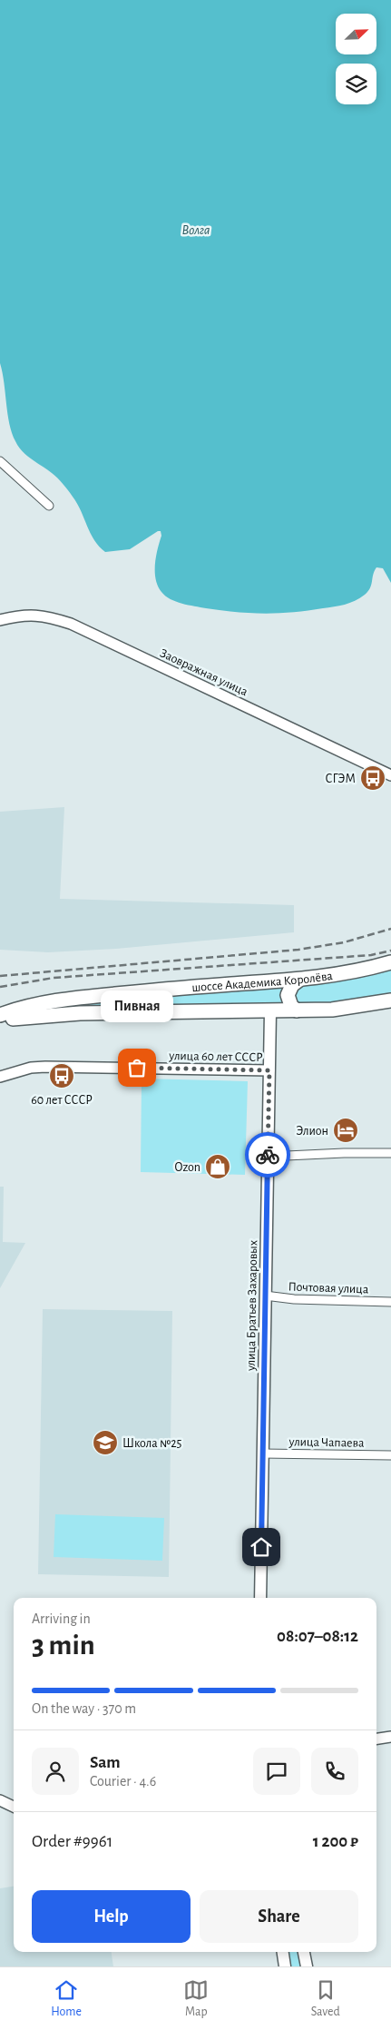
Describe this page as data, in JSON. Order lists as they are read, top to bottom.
{
  "streets": {
    "highway": ["шоссе Академика Королёва"],
    "main road": ["улица Братьев Захаровых"],
    "street": [
      "Заовражная улица",
      "улица 60 лет СССР",
      "Почтовая улица",
      "улица Чапаева"
    ]
  },
  "crossings": [
    ["шоссе Академика Королёва", "улица Братьев Захаровых"],
    ["улица 60 лет СССР", "улица Братьев Захаровых"],
    ["Почтовая улица", "улица Братьев Захаровых"],
    ["улица Братьев Захаровых", "улица Чапаева"]
  ],
  "water": ["Волга"],
  "places": {
    "bus stop": ["СГЭМ", "60 лет СССР"],
    "other": ["Пивная"],
    "hotel": ["Элион"],
    "shop": ["Ozon"],
    "school or university": ["Школа №25"]
  },
  "north": "top right",
  "page": {
    "bubble": "Пивная",
    "heading": ["3 min", "Arriving in", "08:07–08:12"],
    "panel": [
      "Sam",
      "Courier · 4.6",
      "Order #9961",
      "1 200 ₽"
    ],
    "bar": "On the way · 370 m",
    "buttons": ["Help", "Share"],
    "tabs": ["Home", "Map", "Saved"]
  }
}
